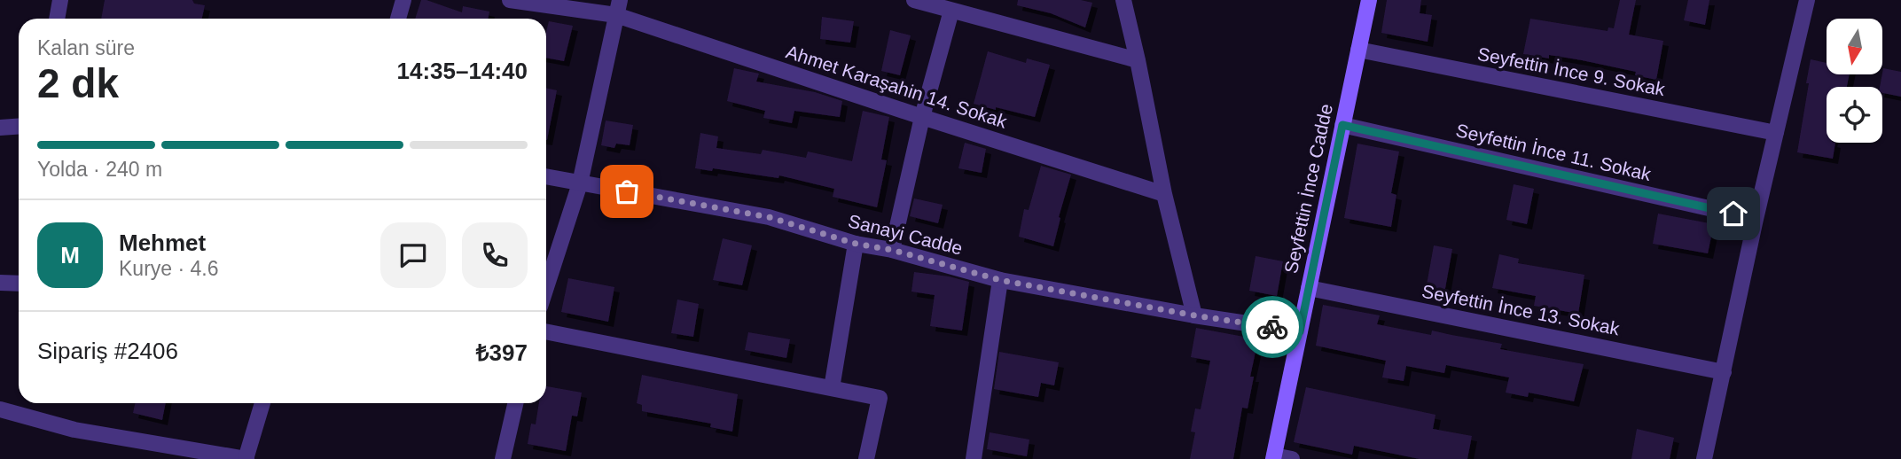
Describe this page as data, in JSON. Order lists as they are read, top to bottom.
{
  "streets": {
    "main road": ["Seyfettin İnce Cadde"],
    "street": [
      "Seyfettin İnce 9. Sokak",
      "Ahmet Karaşahin 14. Sokak",
      "Seyfettin İnce 11. Sokak",
      "Sanayi Cadde",
      "Seyfettin İnce 13. Sokak"
    ]
  },
  "crossings": [
    ["Seyfettin İnce 9. Sokak", "Seyfettin İnce Cadde"],
    ["Seyfettin İnce 11. Sokak", "Seyfettin İnce Cadde"],
    ["Seyfettin İnce Cadde", "Sanayi Cadde"],
    ["Seyfettin İnce Cadde", "Seyfettin İnce 13. Sokak"]
  ],
  "north": "bottom",
  "page": {
    "heading": ["2 dk", "Kalan süre", "14:35–14:40"],
    "panel": [
      "Mehmet",
      "Kurye · 4.6",
      "Sipariş #2406",
      "₺397"
    ],
    "bar": "Yolda · 240 m",
    "round": "M"
  }
}
